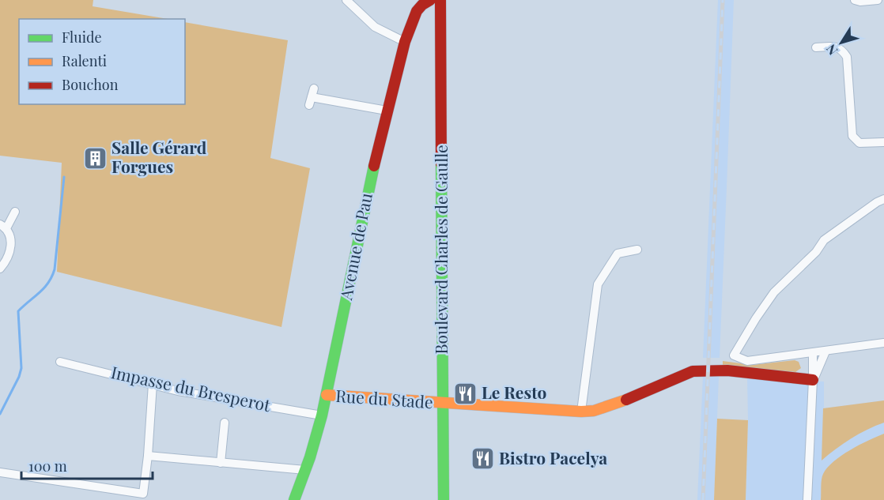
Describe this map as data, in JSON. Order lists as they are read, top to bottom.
{
  "streets": {
    "street": [
      "Avenue de Pau",
      "Boulevard Charles de Gaulle",
      "Impasse du Bresperot",
      "Rue du Stade"
    ]
  },
  "crossings": [
    ["Avenue de Pau", "Impasse du Bresperot"],
    ["Avenue de Pau", "Rue du Stade"],
    ["Boulevard Charles de Gaulle", "Rue du Stade"]
  ],
  "places": {
    "building": ["Salle Gérard Forgues"],
    "restaurant": ["Le Resto", "Bistro Pacelya"]
  },
  "legend": ["Fluide", "Ralenti", "Bouchon"],
  "scale_bar": "100 m",
  "north": "bottom left"
}
